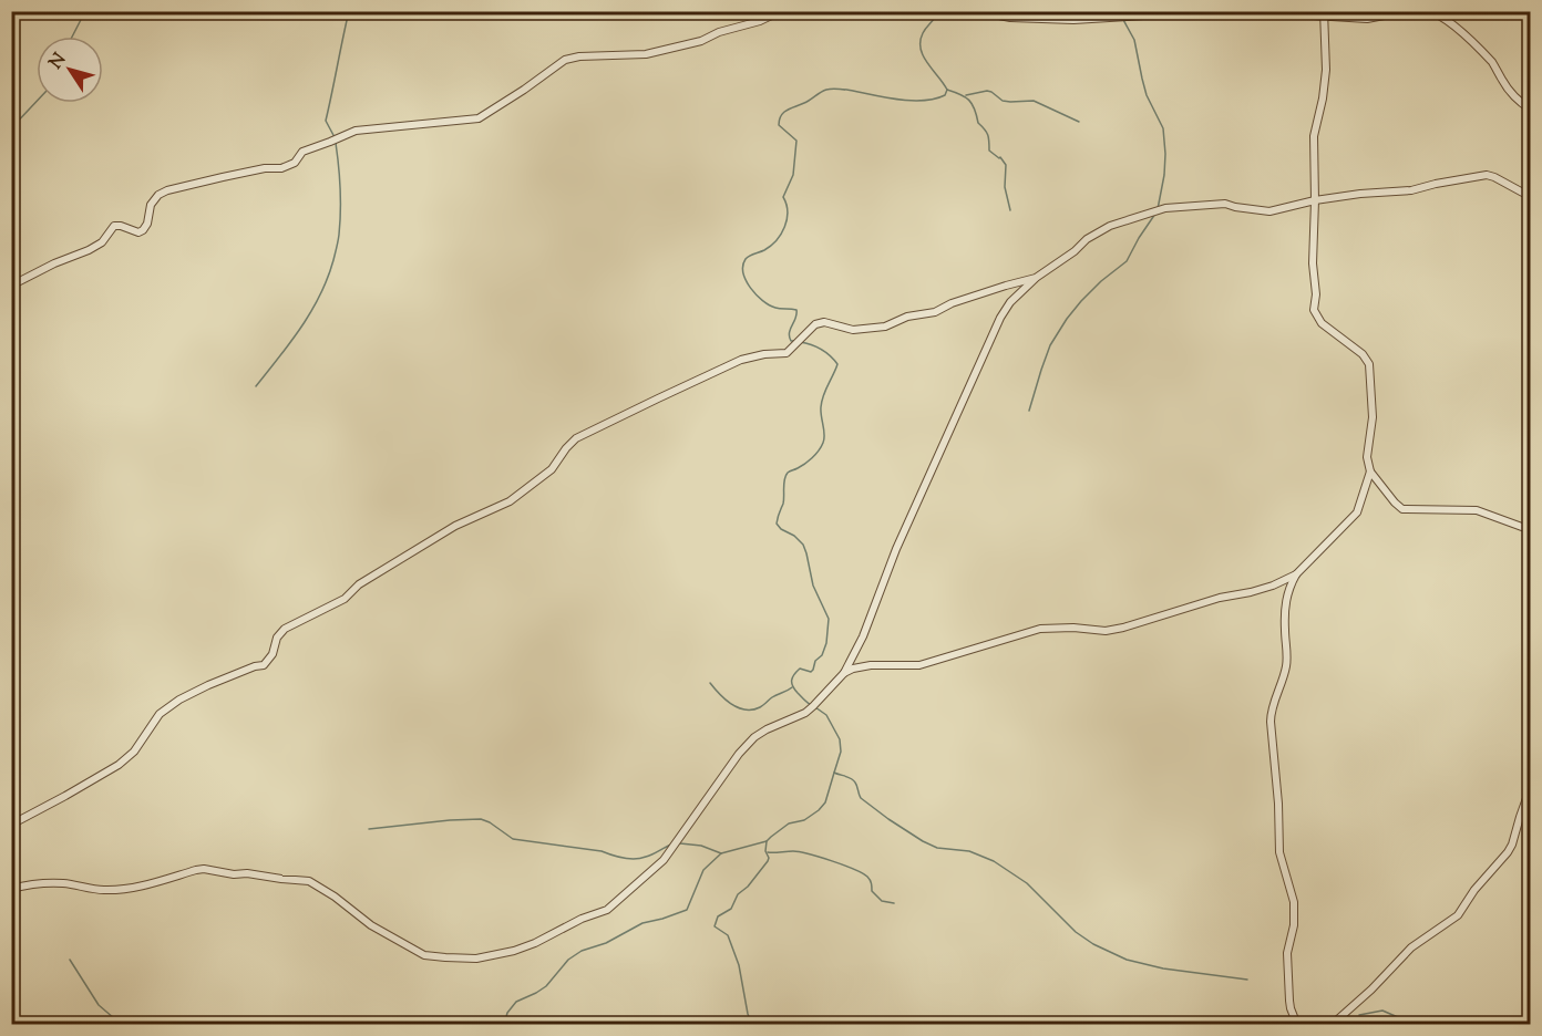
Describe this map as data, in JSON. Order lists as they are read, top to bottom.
{
  "north": "top left"
}
